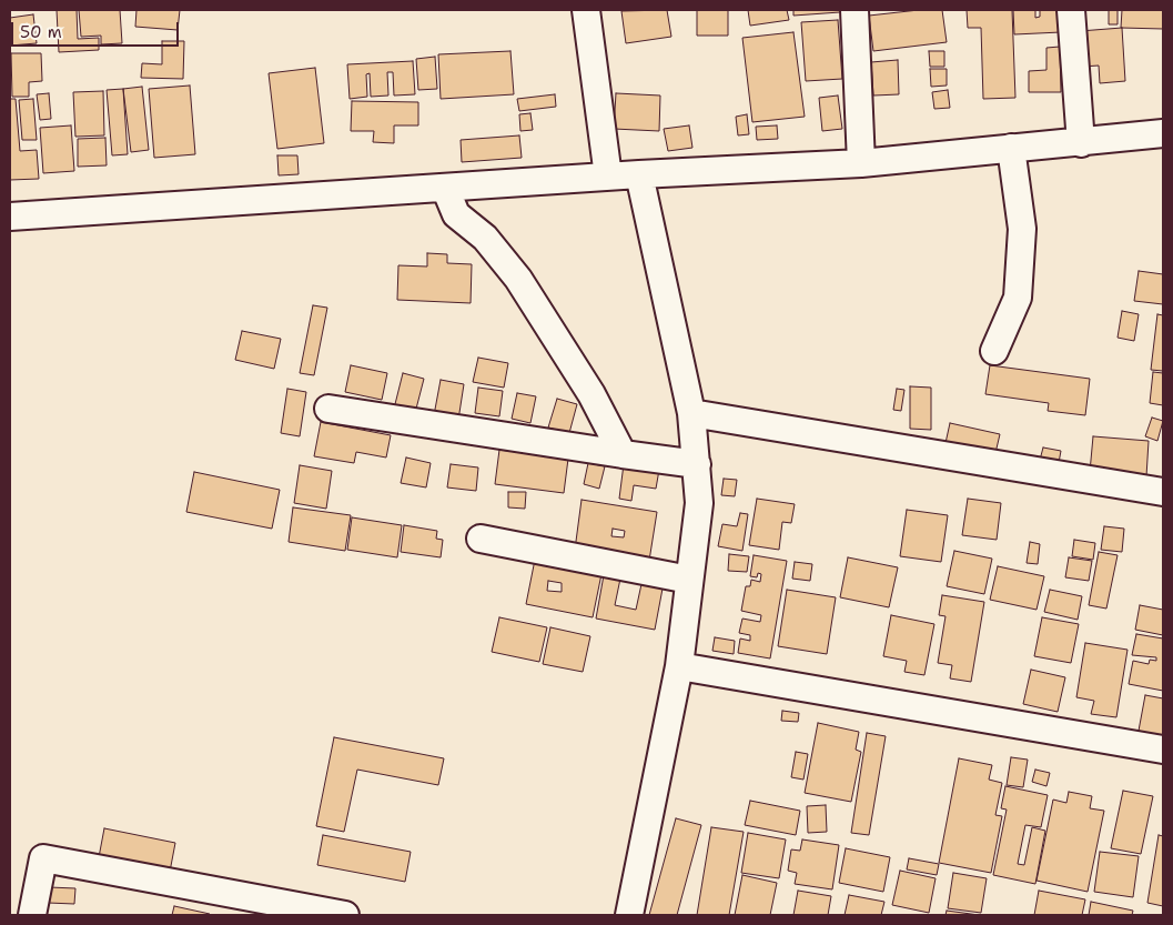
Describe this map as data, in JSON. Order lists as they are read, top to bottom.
{
  "scale_bar": "50 m"
}
